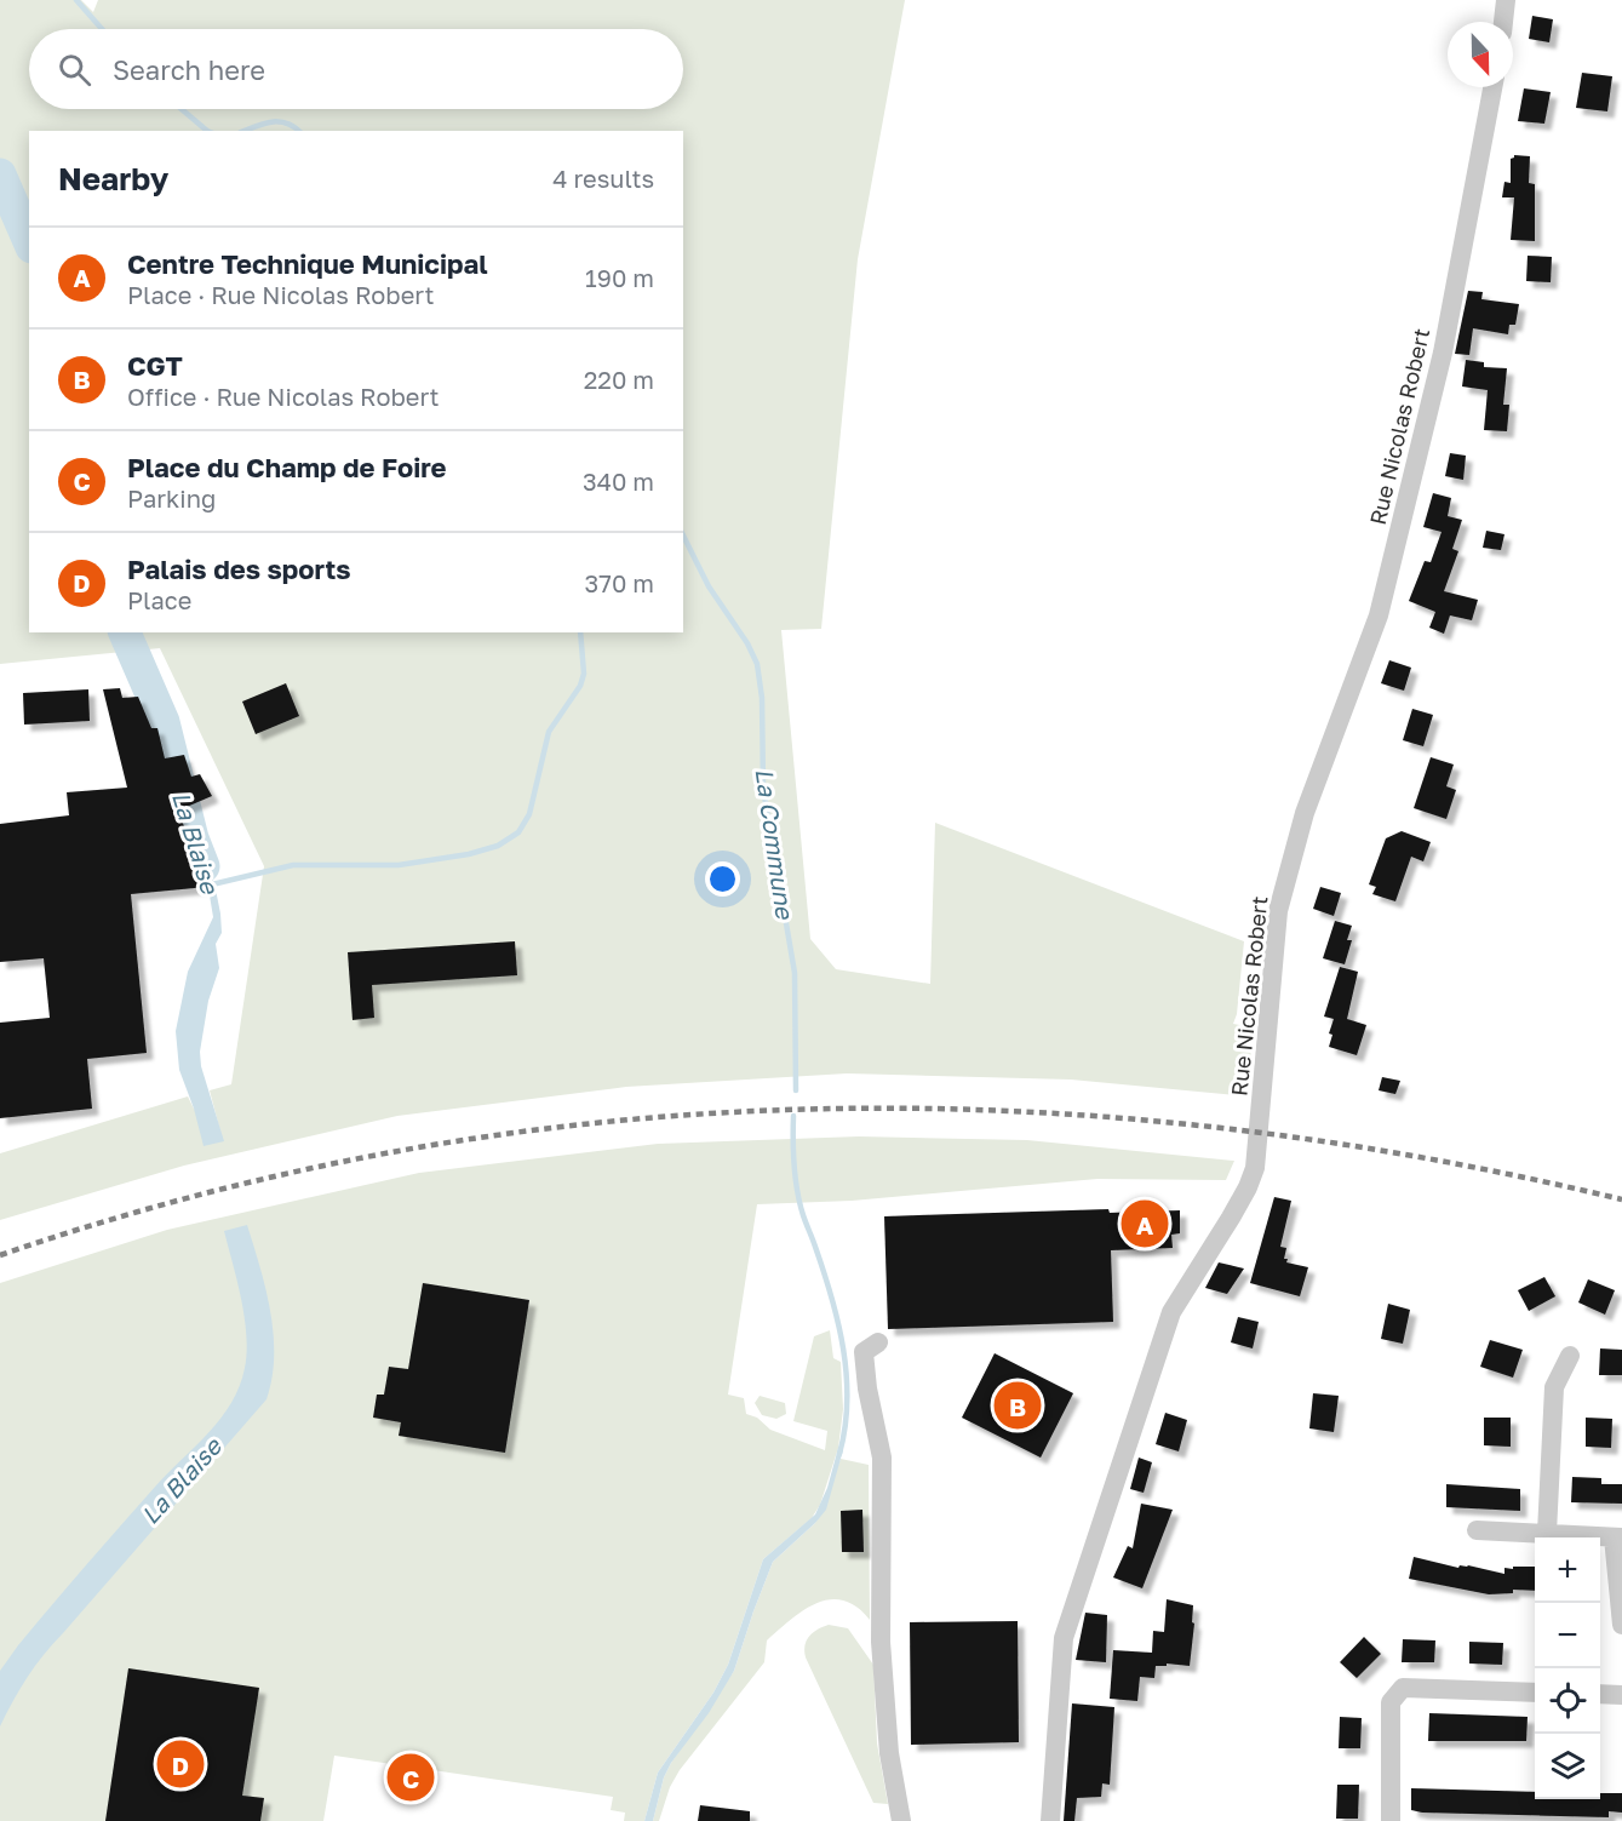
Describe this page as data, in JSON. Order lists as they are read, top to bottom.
{
  "streets": {
    "street": ["Rue Nicolas Robert"]
  },
  "water": ["La Blaise", "La Commune"],
  "north": "bottom",
  "page": {
    "search": "Search here",
    "heading": ["Nearby", "4 results"],
    "list": [
      {
        "mark": "A",
        "name": "Centre Technique Municipal",
        "note": "Place · Rue Nicolas Robert",
        "value": "190 m"
      },
      {
        "mark": "B",
        "name": "CGT",
        "note": "Office · Rue Nicolas Robert",
        "value": "220 m"
      },
      {
        "mark": "C",
        "name": "Place du Champ de Foire",
        "note": "Parking",
        "value": "340 m"
      },
      {
        "mark": "D",
        "name": "Palais des sports",
        "note": "Place",
        "value": "370 m"
      }
    ],
    "pins": [
      "A",
      "B",
      "D",
      "C"
    ],
    "map_buttons": ["+", "−"]
  }
}
